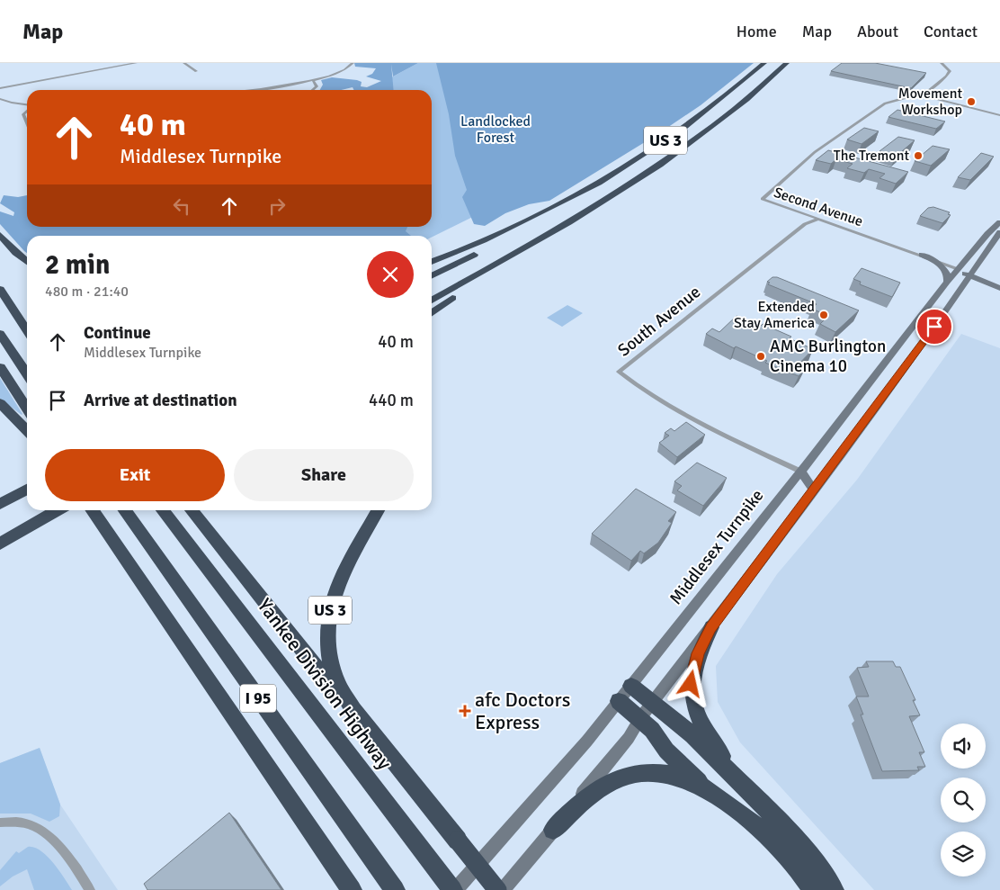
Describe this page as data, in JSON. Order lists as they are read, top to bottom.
{
  "streets": {
    "highway": ["US 3", "Yankee Division Highway", "I 95"],
    "main road": ["Middlesex Turnpike"],
    "street": ["Second Avenue", "South Avenue"]
  },
  "crossings": [
    ["Second Avenue", "South Avenue"],
    ["Second Avenue", "Middlesex Turnpike"],
    ["South Avenue", "Middlesex Turnpike"],
    ["Middlesex Turnpike", "Yankee Division Highway"]
  ],
  "parks": ["Landlocked Forest"],
  "places": {
    "other": [
      "Movement Workshop",
      "The Tremont",
      "Extended Stay America",
      "AMC Burlington Cinema 10"
    ],
    "health": ["afc Doctors Express"]
  },
  "page": {
    "header": "Map",
    "nav": [
      "Home",
      "Map",
      "About",
      "Contact"
    ],
    "turn": ["40 m", "Middlesex Turnpike"],
    "heading": ["2 min", "480 m · 21:40"],
    "list": [
      {
        "name": "Continue",
        "note": "Middlesex Turnpike",
        "value": "40 m"
      },
      {
        "name": "Arrive at destination",
        "value": "440 m"
      }
    ],
    "buttons": ["Exit", "Share"]
  }
}
